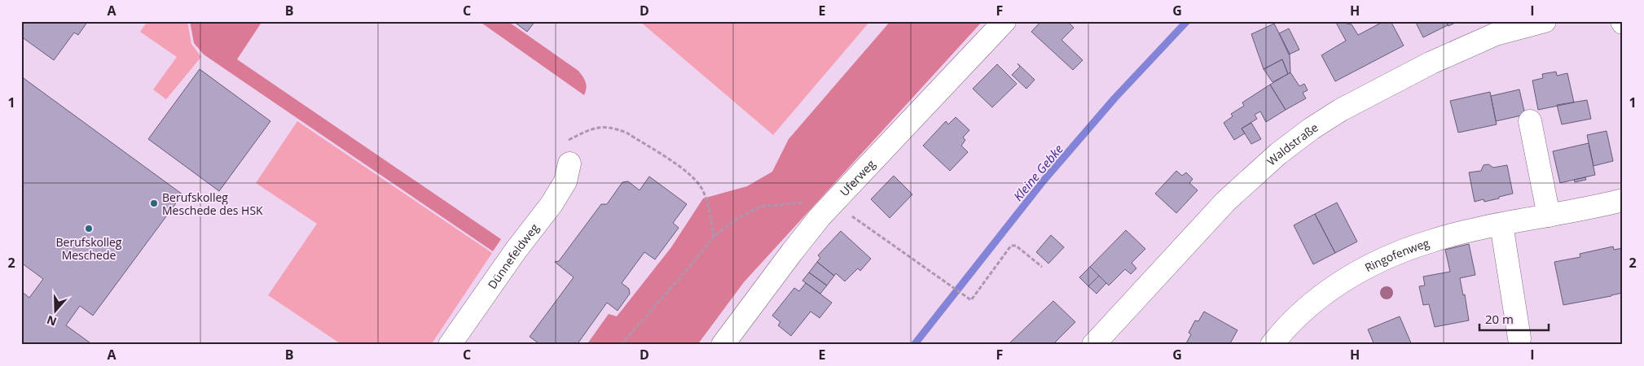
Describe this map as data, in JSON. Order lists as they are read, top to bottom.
{
  "streets": {
    "street": [
      "Waldstraße",
      "Uferweg",
      "Ringofenweg",
      "Dünnefeldweg"
    ]
  },
  "water": ["Kleine Gebke"],
  "places": ["Berufskolleg Meschede des HSK", "Berufskolleg Meschede"],
  "scale_bar": "20 m",
  "north": "bottom",
  "grid": {
    "columns": [
      "A",
      "B",
      "C",
      "D",
      "E",
      "F",
      "G",
      "H",
      "I"
    ],
    "rows": ["1", "2"]
  }
}
